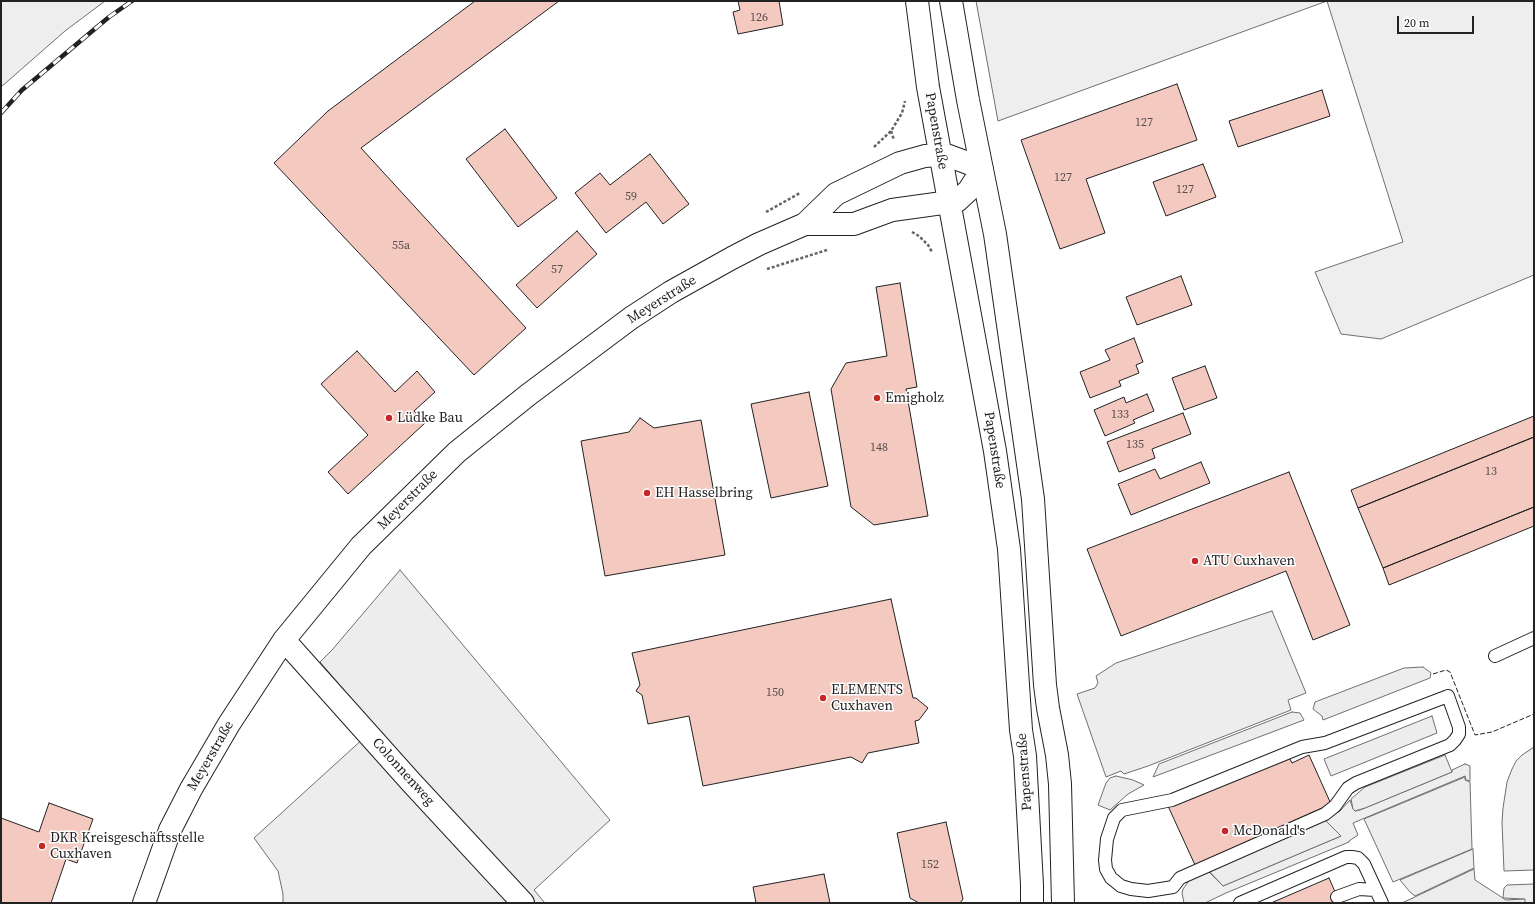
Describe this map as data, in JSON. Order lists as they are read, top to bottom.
{
  "streets": {
    "main road": ["Papenstraße", "Meyerstraße", "Colonnenweg"]
  },
  "crossings": [
    ["Papenstraße", "Meyerstraße"],
    ["Meyerstraße", "Colonnenweg"]
  ],
  "places": [
    "Emigholz",
    "Lüdke Bau",
    "EH Hasselbring",
    "ATU Cuxhaven",
    "ELEMENTS Cuxhaven",
    "McDonald's",
    "DKR Kreisgeschäftsstelle Cuxhaven"
  ],
  "house_numbers": [
    "126",
    "127",
    "127",
    "127",
    "59",
    "55a",
    "57",
    "133",
    "135",
    "148",
    "13",
    "150",
    "152"
  ],
  "scale_bar": "20 m"
}
